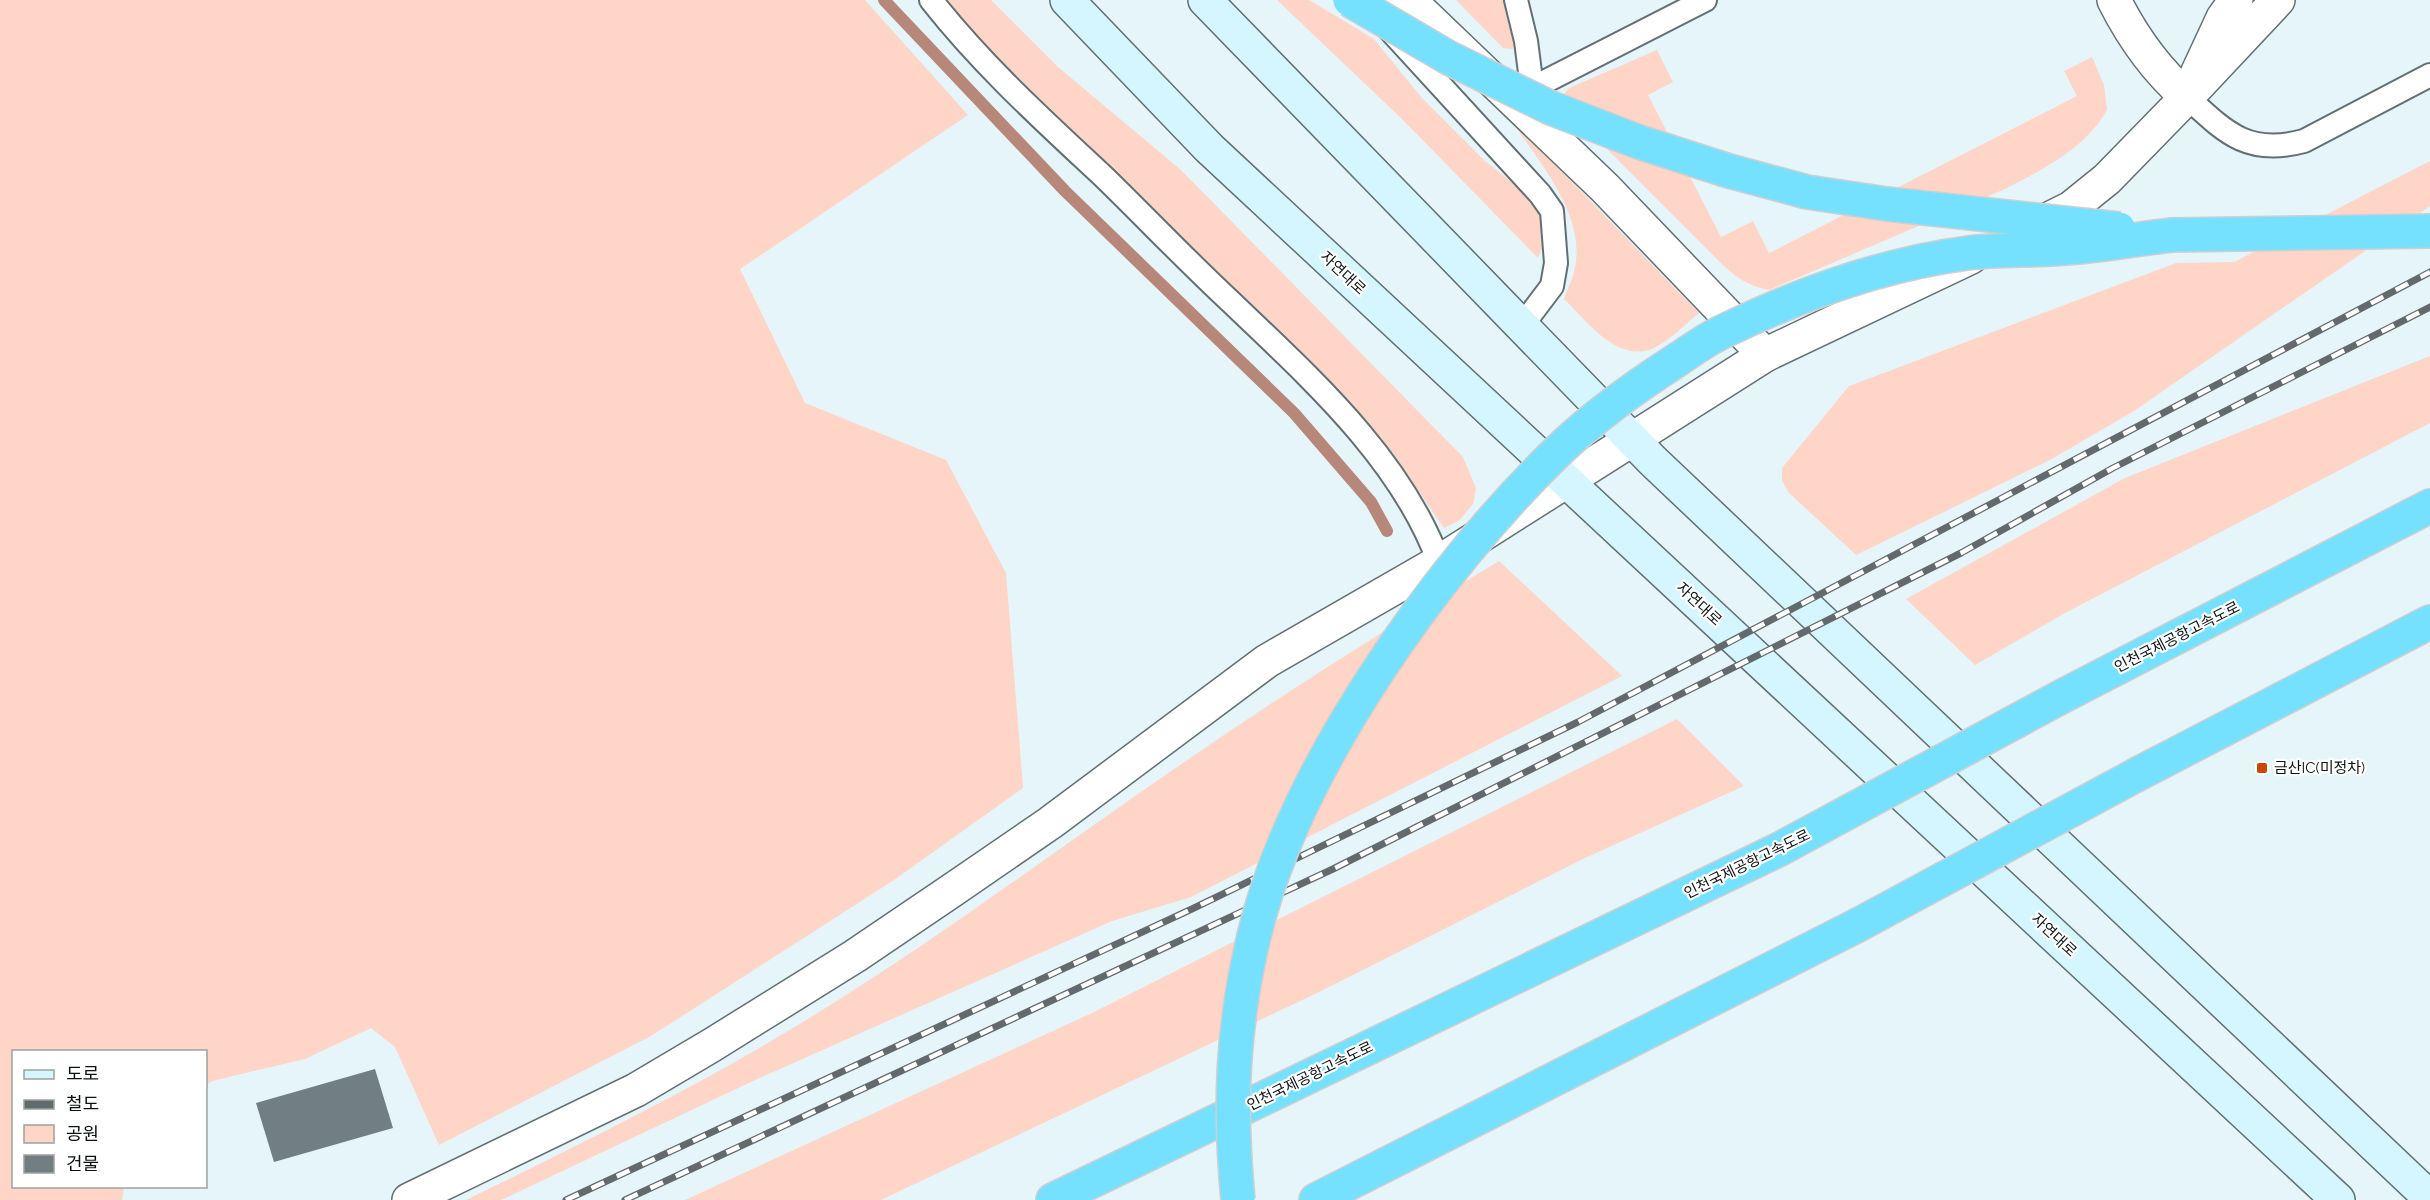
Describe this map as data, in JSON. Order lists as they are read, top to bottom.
{
  "streets": {
    "highway": ["인천국제공항고속도로"],
    "main road": ["자연대로"]
  },
  "places": {
    "transit": ["금산IC(미정차)"]
  },
  "legend": [
    "도로",
    "철도",
    "공원",
    "건물"
  ]
}
